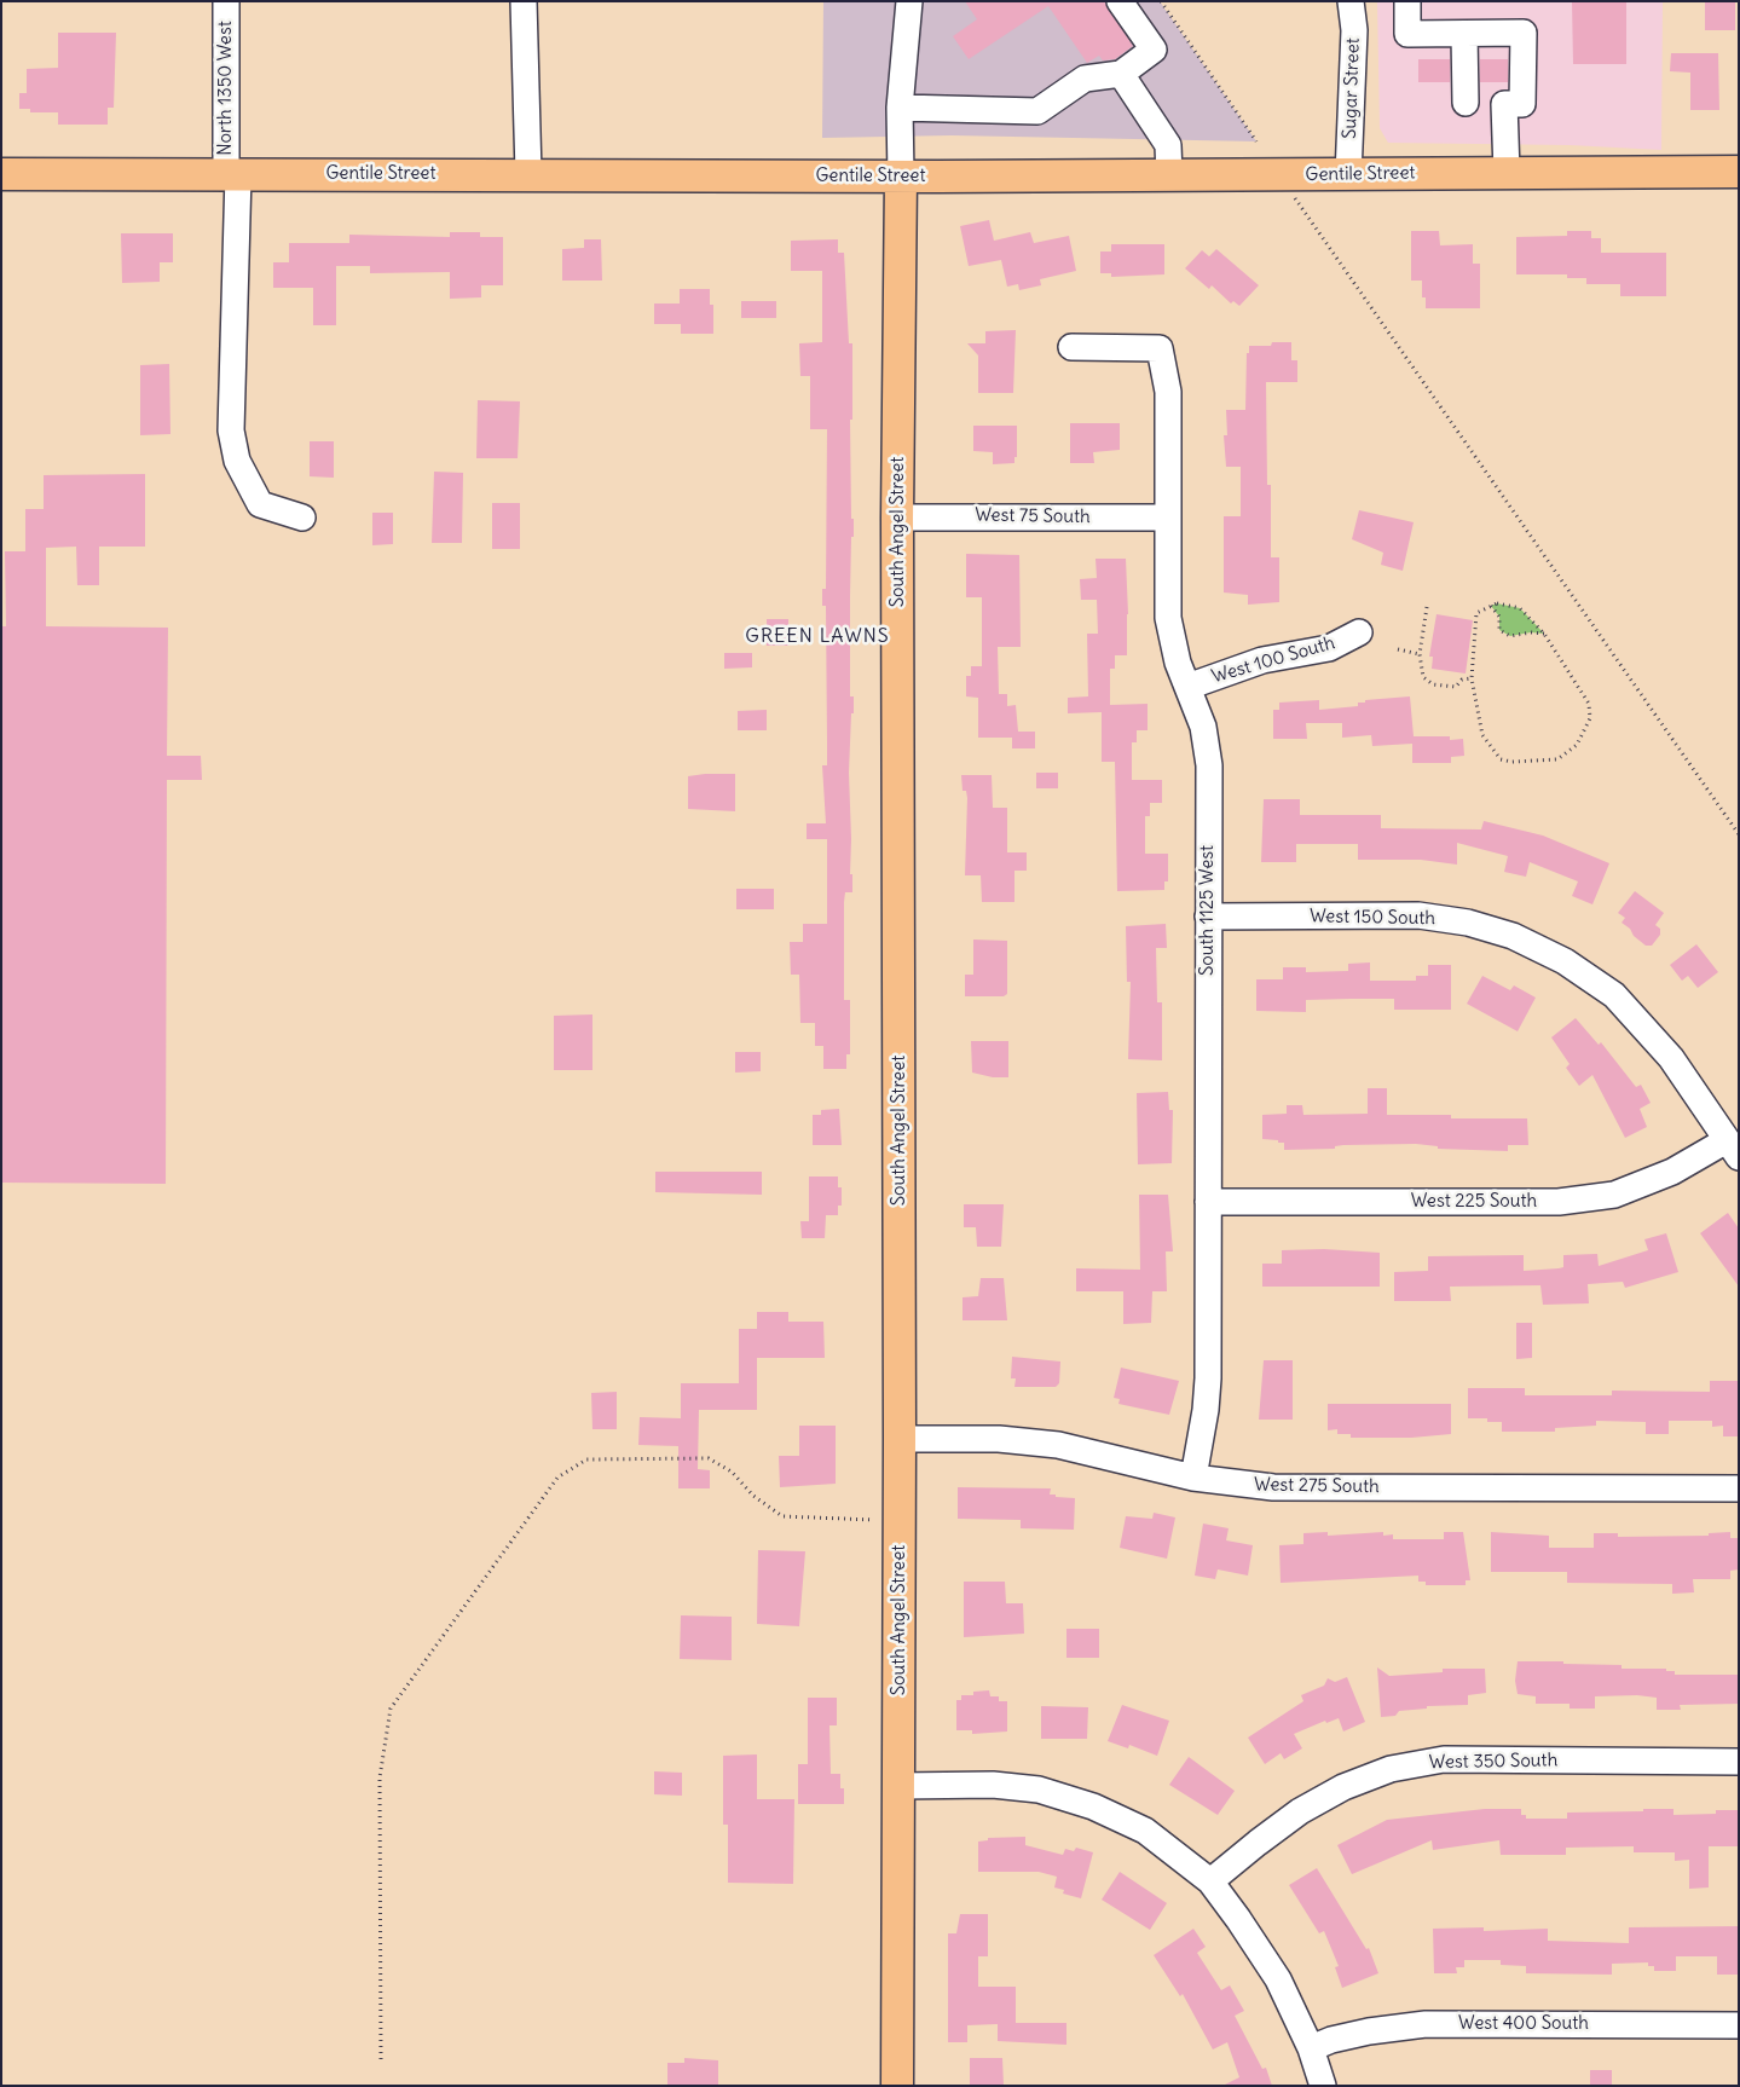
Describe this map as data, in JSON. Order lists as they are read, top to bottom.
{
  "streets": {
    "main road": ["Gentile Street", "South Angel Street"],
    "street": [
      "North 1350 West",
      "Sugar Street",
      "West 75 South",
      "West 100 South",
      "South 1125 West",
      "West 150 South",
      "West 225 South",
      "West 275 South",
      "West 350 South",
      "West 400 South"
    ]
  },
  "crossings": [
    ["North 1350 West", "Gentile Street"],
    ["Sugar Street", "Gentile Street"],
    ["Gentile Street", "South Angel Street"],
    ["West 75 South", "South Angel Street"],
    ["West 75 South", "South 1125 West"],
    ["South Angel Street", "West 275 South"],
    ["West 100 South", "South 1125 West"],
    ["South 1125 West", "West 150 South"],
    ["South 1125 West", "West 225 South"],
    ["South 1125 West", "West 275 South"],
    ["West 150 South", "West 225 South"]
  ],
  "districts": ["GREEN LAWNS"]
}
